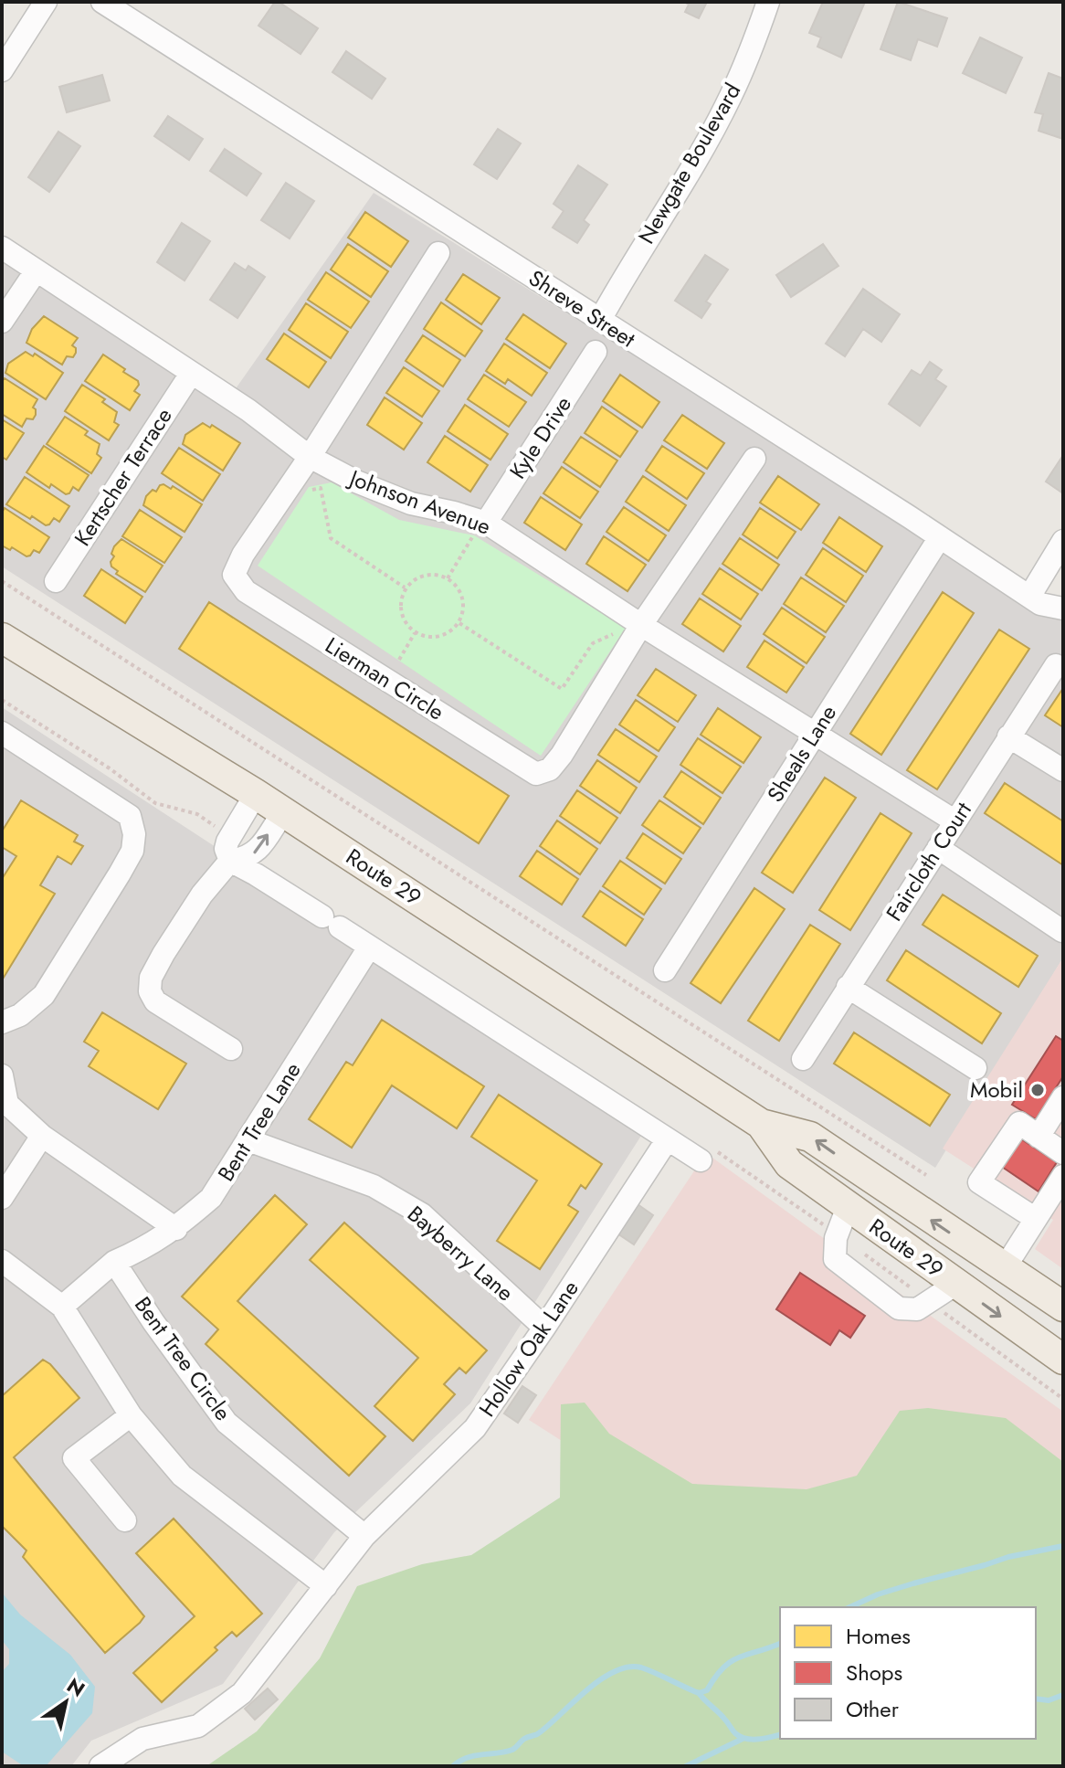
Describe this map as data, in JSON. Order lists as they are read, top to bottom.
{
  "streets": {
    "main road": ["Route 29"],
    "street": [
      "Newgate Boulevard",
      "Shreve Street",
      "Kyle Drive",
      "Kertscher Terrace",
      "Johnson Avenue",
      "Lierman Circle",
      "Sheals Lane",
      "Faircloth Court",
      "Bent Tree Lane",
      "Bayberry Lane",
      "Hollow Oak Lane",
      "Bent Tree Circle"
    ]
  },
  "crossings": [
    ["Newgate Boulevard", "Shreve Street"],
    ["Shreve Street", "Sheals Lane"],
    ["Kyle Drive", "Johnson Avenue"],
    ["Kertscher Terrace", "Johnson Avenue"],
    ["Johnson Avenue", "Lierman Circle"],
    ["Johnson Avenue", "Sheals Lane"],
    ["Johnson Avenue", "Faircloth Court"],
    ["Bent Tree Lane", "Bayberry Lane"],
    ["Bent Tree Lane", "Bent Tree Circle"],
    ["Bayberry Lane", "Hollow Oak Lane"],
    ["Hollow Oak Lane", "Bent Tree Circle"]
  ],
  "places": ["Mobil"],
  "legend": ["Homes", "Shops", "Other"],
  "north": "top right"
}
